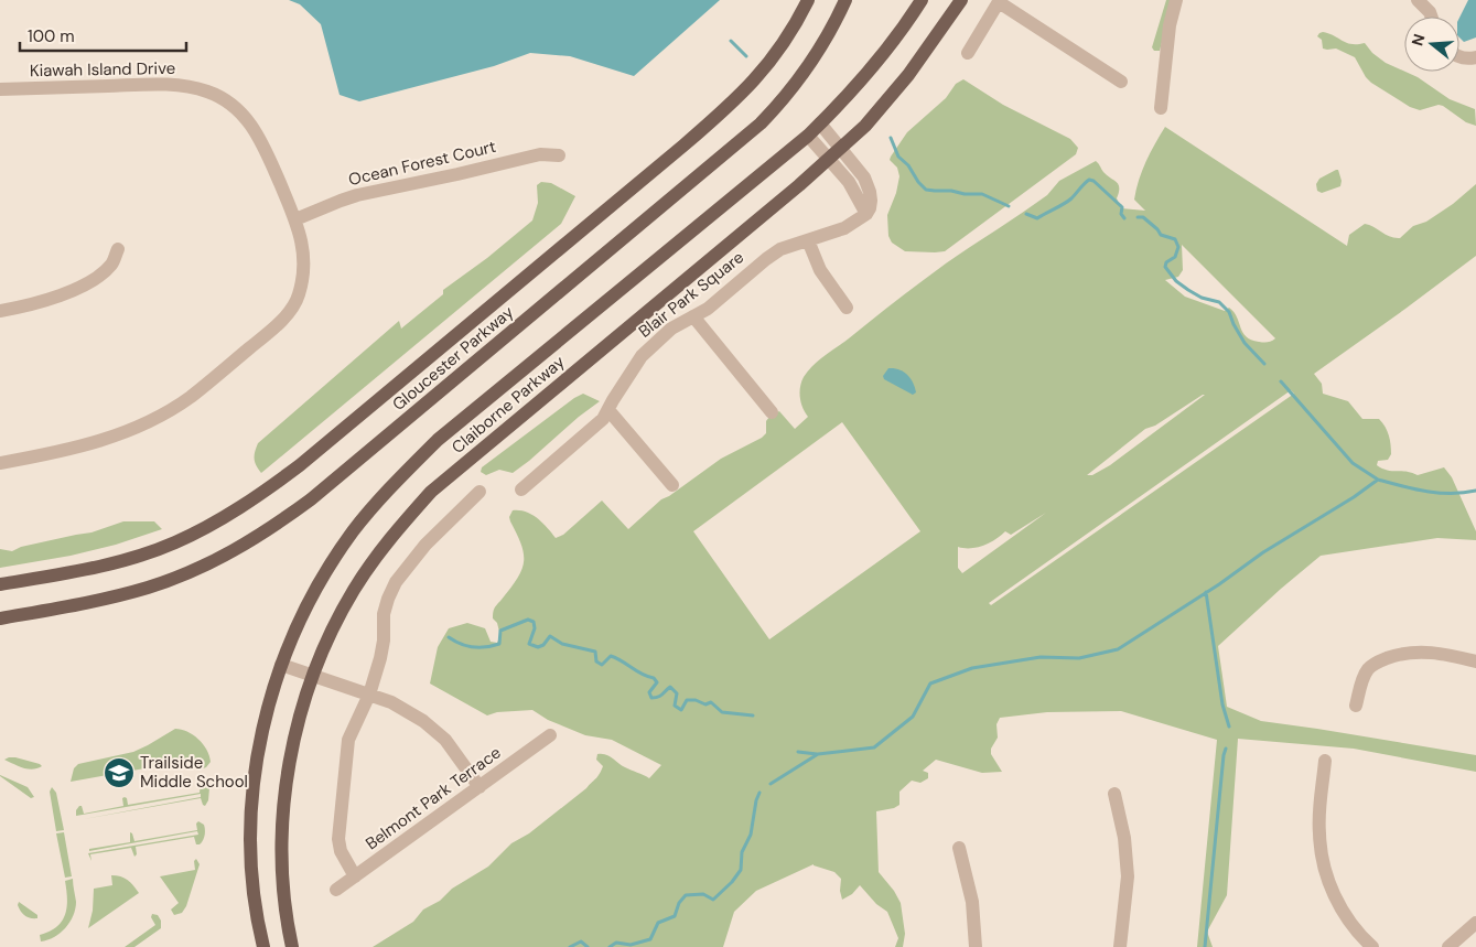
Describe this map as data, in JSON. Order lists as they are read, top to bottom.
{
  "streets": {
    "main road": ["Gloucester Parkway", "Claiborne Parkway"],
    "street": [
      "Kiawah Island Drive",
      "Ocean Forest Court",
      "Blair Park Square",
      "Belmont Park Terrace"
    ]
  },
  "crossings": [
    ["Kiawah Island Drive", "Ocean Forest Court"]
  ],
  "places": {
    "school or university": ["Trailside Middle School"]
  },
  "scale_bar": "100 m",
  "north": "left"
}
